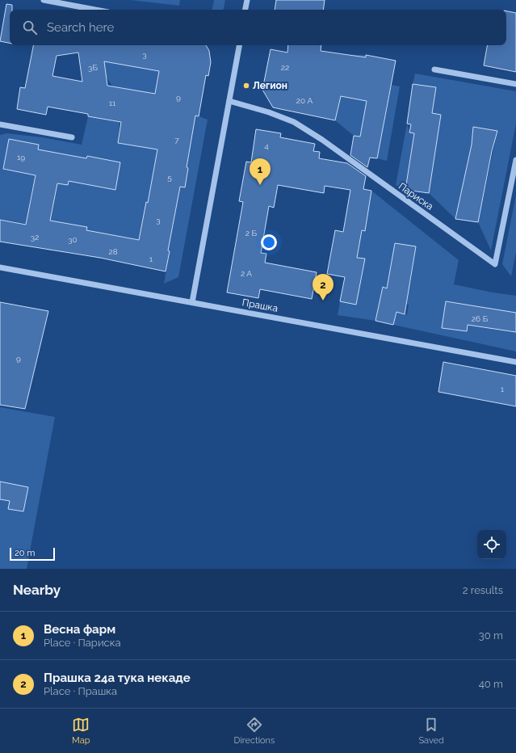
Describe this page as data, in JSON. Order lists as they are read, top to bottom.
{
  "streets": {
    "street": ["Париска", "Прашка"]
  },
  "places": ["Легион"],
  "house_numbers": [
    "3",
    "3Б",
    "22",
    "9",
    "20 А",
    "11",
    "7",
    "4",
    "19",
    "5",
    "3",
    "2 Б",
    "32",
    "30",
    "28",
    "1",
    "2 А",
    "26 Б",
    "9",
    "1"
  ],
  "scale_bar": "20 m",
  "page": {
    "search": "Search here",
    "pins": ["1", "2"],
    "scale": "20 m",
    "heading": ["Nearby", "2 results"],
    "list": [
      {
        "mark": "1",
        "name": "Весна фарм",
        "note": "Place · Париска",
        "value": "30 m"
      },
      {
        "mark": "2",
        "name": "Прашка 24а тука некаде",
        "note": "Place · Прашка",
        "value": "40 m"
      }
    ],
    "nav": ["Map", "Directions", "Saved"]
  }
}
